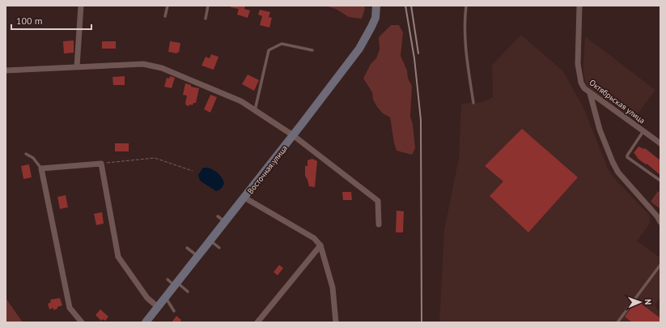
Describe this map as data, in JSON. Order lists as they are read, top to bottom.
{
  "streets": {
    "main road": ["Восточная улица"],
    "street": ["Октябрьская улица"]
  },
  "scale_bar": "100 m",
  "north": "right"
}
